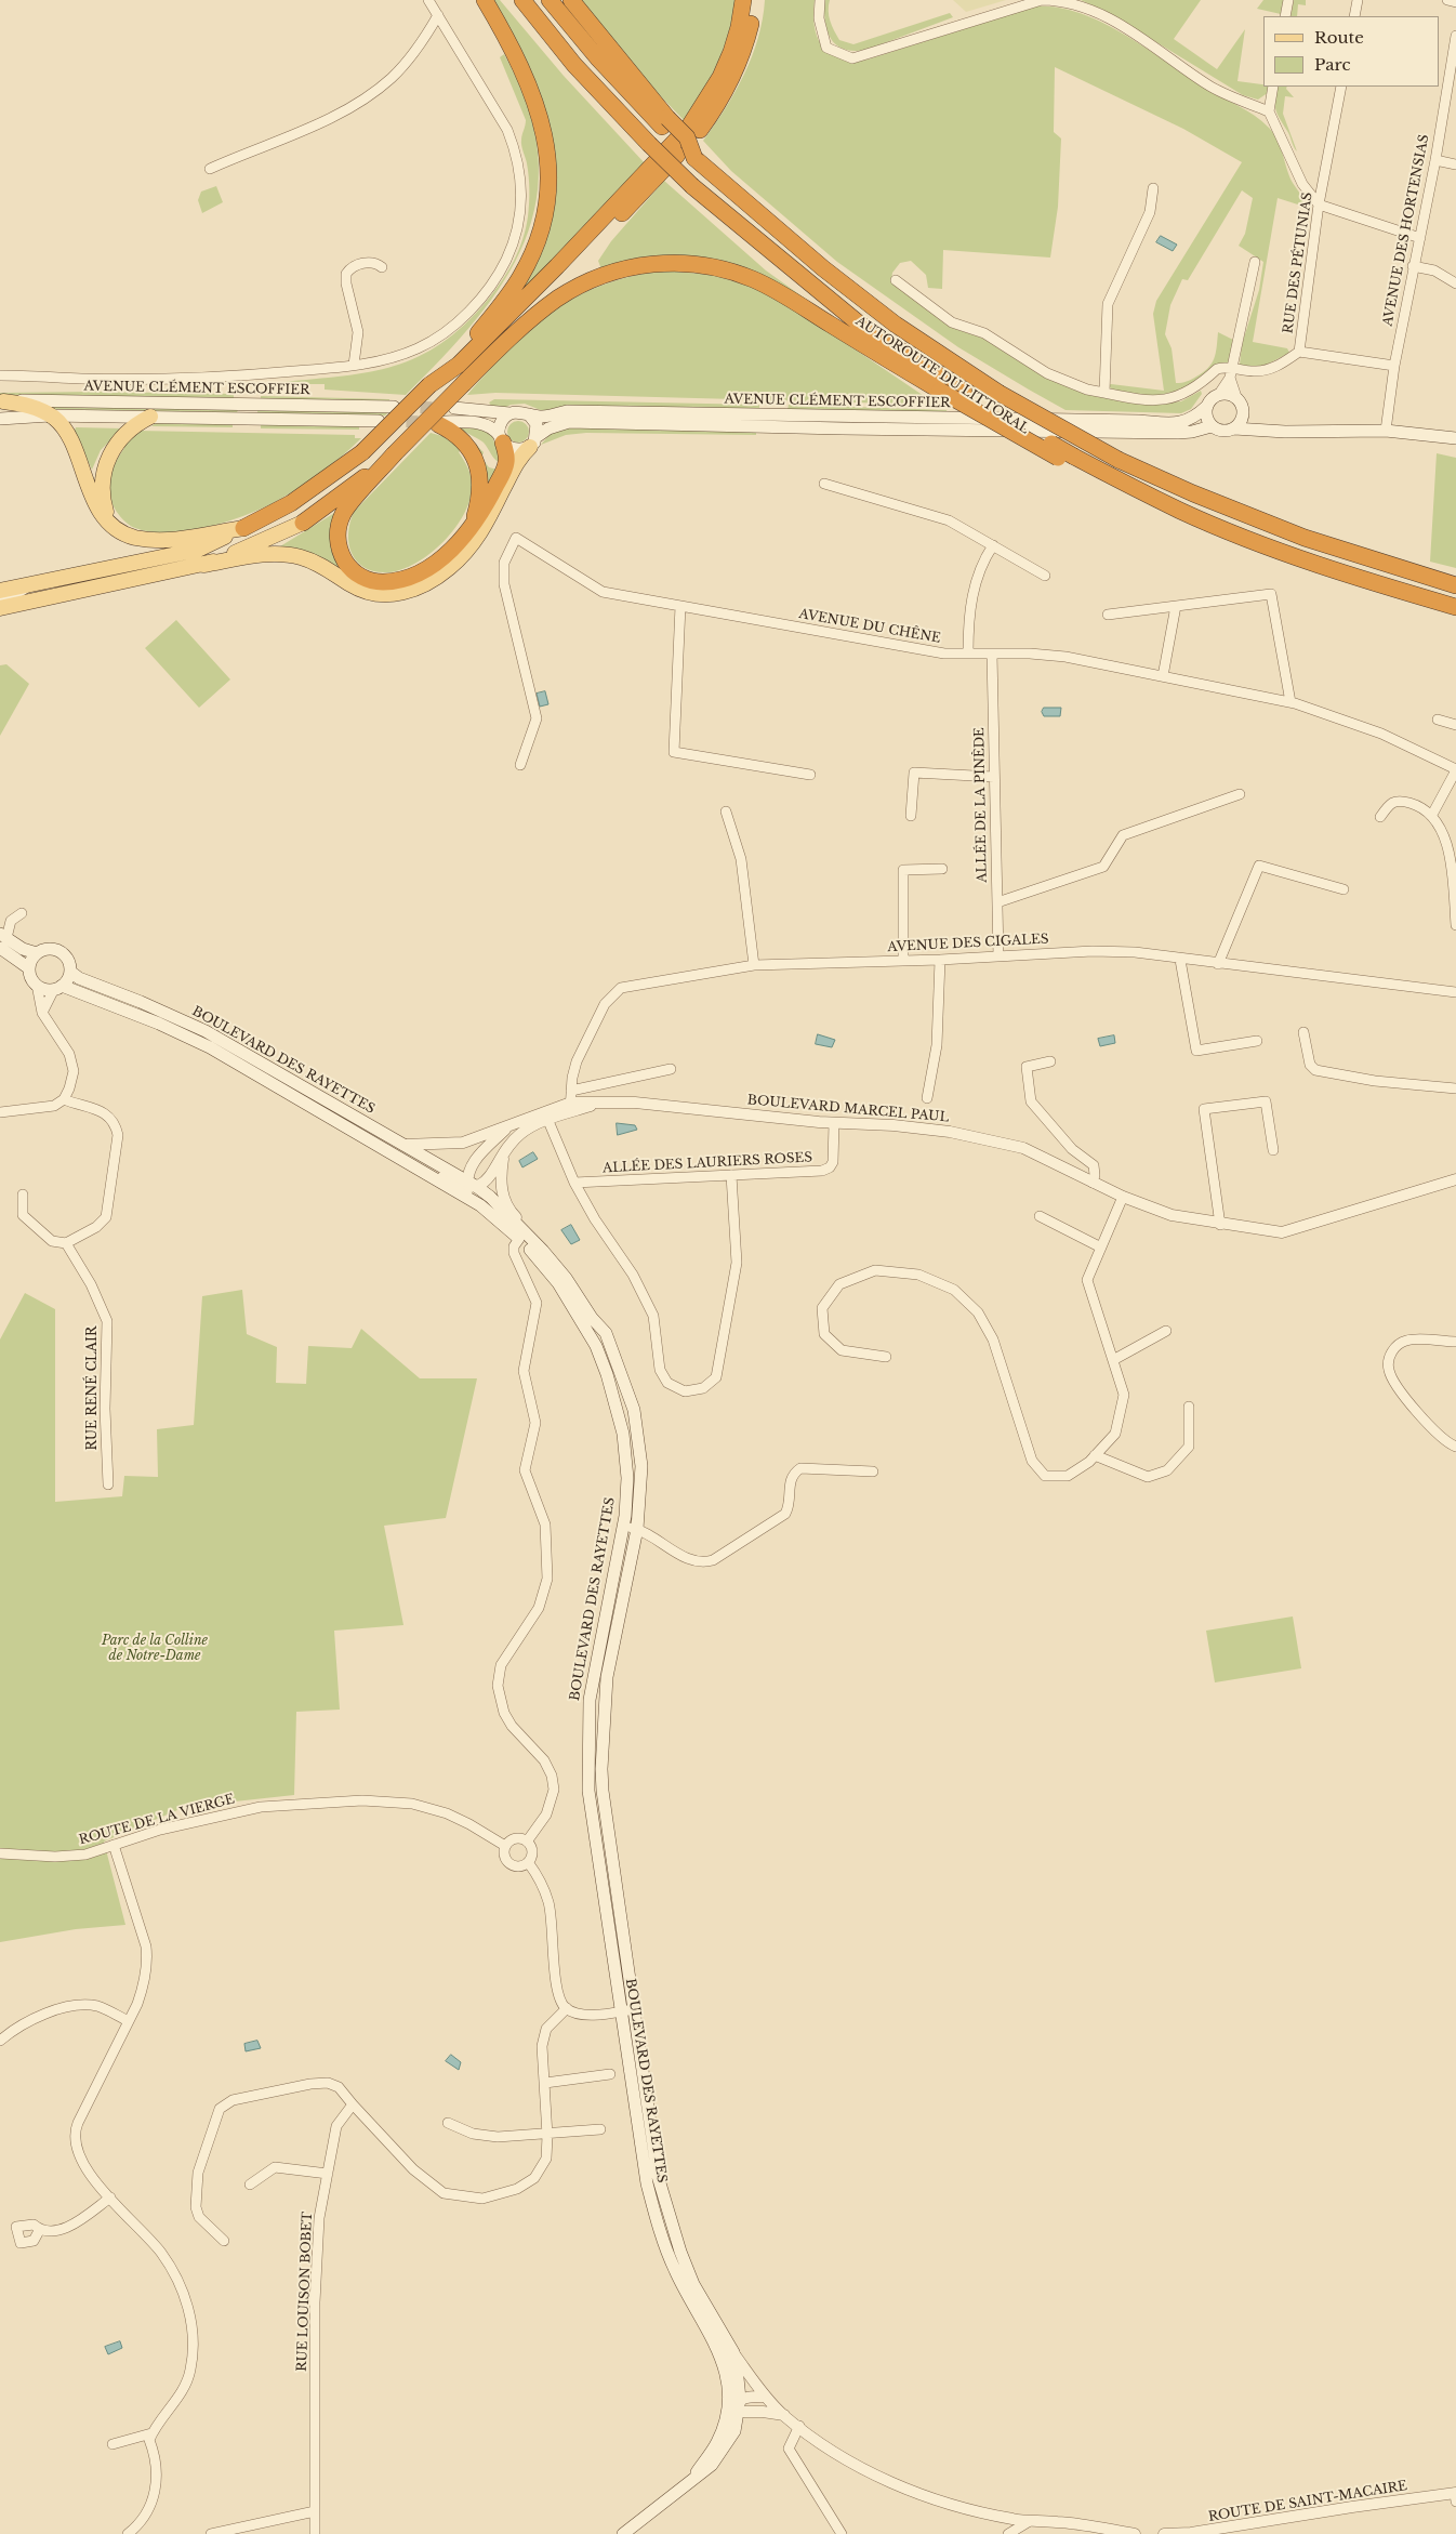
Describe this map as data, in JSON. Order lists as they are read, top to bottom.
{
  "streets": {
    "highway": ["AUTOROUTE DU LITTORAL"],
    "main road": ["AVENUE CLÉMENT ESCOFFIER", "BOULEVARD DES RAYETTES"],
    "street": [
      "AVENUE DES HORTENSIAS",
      "RUE DES PÉTUNIAS",
      "AVENUE DU CHÊNE",
      "ALLÉE DE LA PINÈDE",
      "AVENUE DES CIGALES",
      "BOULEVARD MARCEL PAUL",
      "ALLÉE DES LAURIERS ROSES",
      "RUE RENÉ CLAIR",
      "ROUTE DE LA VIERGE",
      "RUE LOUISON BOBET",
      "ROUTE DE SAINT-MACAIRE"
    ]
  },
  "crossings": [
    ["AVENUE DES HORTENSIAS", "RUE DES PÉTUNIAS"],
    ["AVENUE DU CHÊNE", "ALLÉE DE LA PINÈDE"],
    ["ALLÉE DE LA PINÈDE", "AVENUE DES CIGALES"],
    ["AVENUE DES CIGALES", "BOULEVARD MARCEL PAUL"],
    ["BOULEVARD DES RAYETTES", "BOULEVARD MARCEL PAUL"],
    ["BOULEVARD MARCEL PAUL", "ALLÉE DES LAURIERS ROSES"]
  ],
  "parks": ["Parc de la Colline de Notre-Dame"],
  "legend": ["Route", "Parc"]
}
